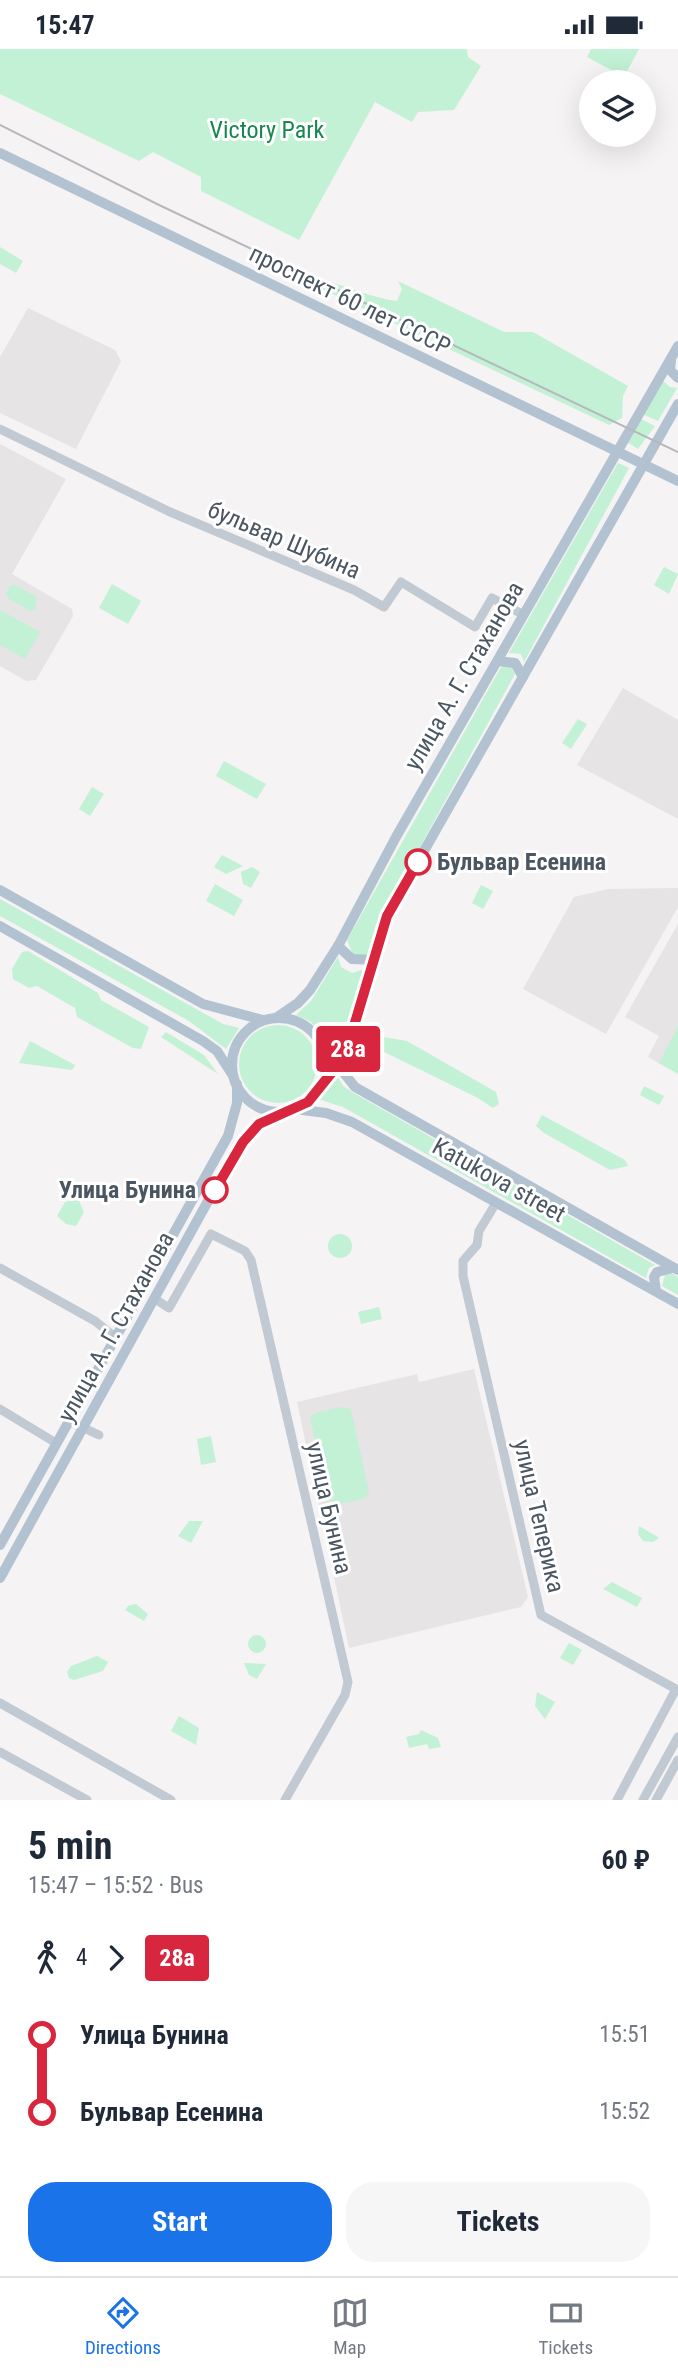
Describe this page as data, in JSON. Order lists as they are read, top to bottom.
{
  "streets": {
    "main road": ["проспект 60 лет СССР", "улица А. Г. Стаханова", "Katukova street"],
    "street": ["бульвар Шубина", "улица Бунина", "улица Теперика"]
  },
  "crossings": [
    ["проспект 60 лет СССР", "улица А. Г. Стаханова"],
    ["бульвар Шубина", "улица А. Г. Стаханова"],
    ["улица А. Г. Стаханова", "Katukova street"],
    ["улица А. Г. Стаханова", "улица Бунина"],
    ["Katukova street", "улица Теперика"]
  ],
  "parks": ["Victory Park"],
  "places": ["Бульвар Есенина", "Улица Бунина"],
  "lines": ["bus line 28а"],
  "page": {
    "status": "15:47",
    "on_map": "28а",
    "heading": ["5 min", "15:47 – 15:52 · Bus", "60 ₽"],
    "legs": ["4", "28а"],
    "list": [
      {
        "name": "Улица Бунина",
        "value": "15:51"
      },
      {
        "name": "Бульвар Есенина",
        "value": "15:52"
      }
    ],
    "buttons": ["Start", "Tickets"],
    "tabs": ["Directions", "Map", "Tickets"]
  }
}
